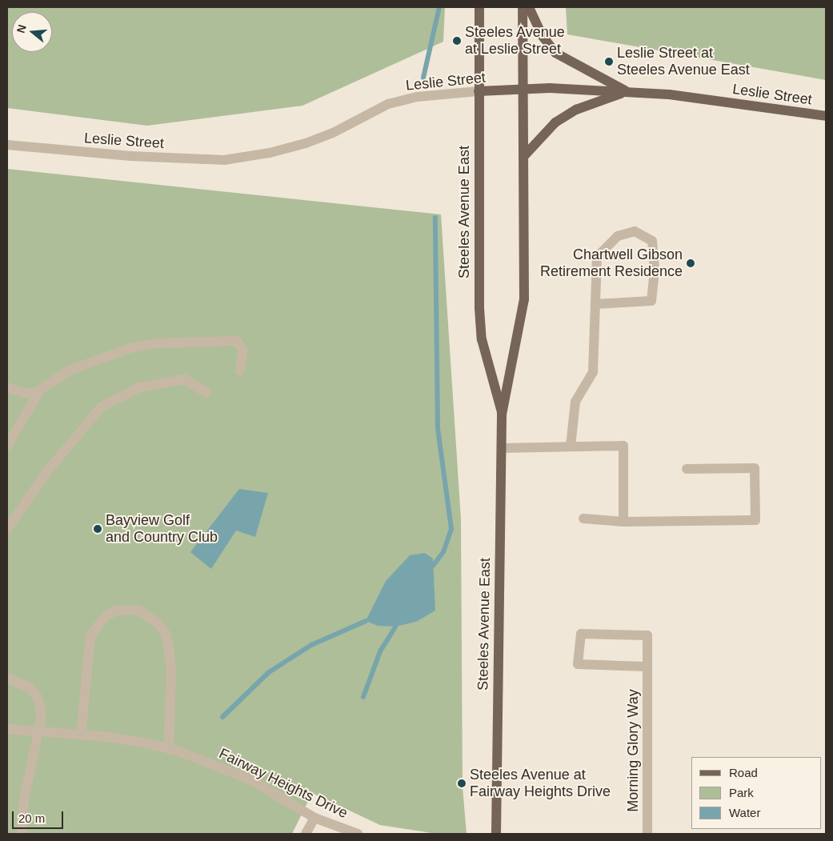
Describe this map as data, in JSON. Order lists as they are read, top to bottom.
{
  "streets": {
    "main road": ["Leslie Street", "Steeles Avenue East"],
    "street": ["Morning Glory Way", "Fairway Heights Drive"]
  },
  "crossings": [
    ["Leslie Street", "Steeles Avenue East"]
  ],
  "places": [
    "Steeles Avenue at Leslie Street",
    "Leslie Street at Steeles Avenue East",
    "Chartwell Gibson Retirement Residence",
    "Bayview Golf and Country Club",
    "Steeles Avenue at Fairway Heights Drive"
  ],
  "legend": ["Road", "Park", "Water"],
  "scale_bar": "20 m",
  "north": "left"
}
